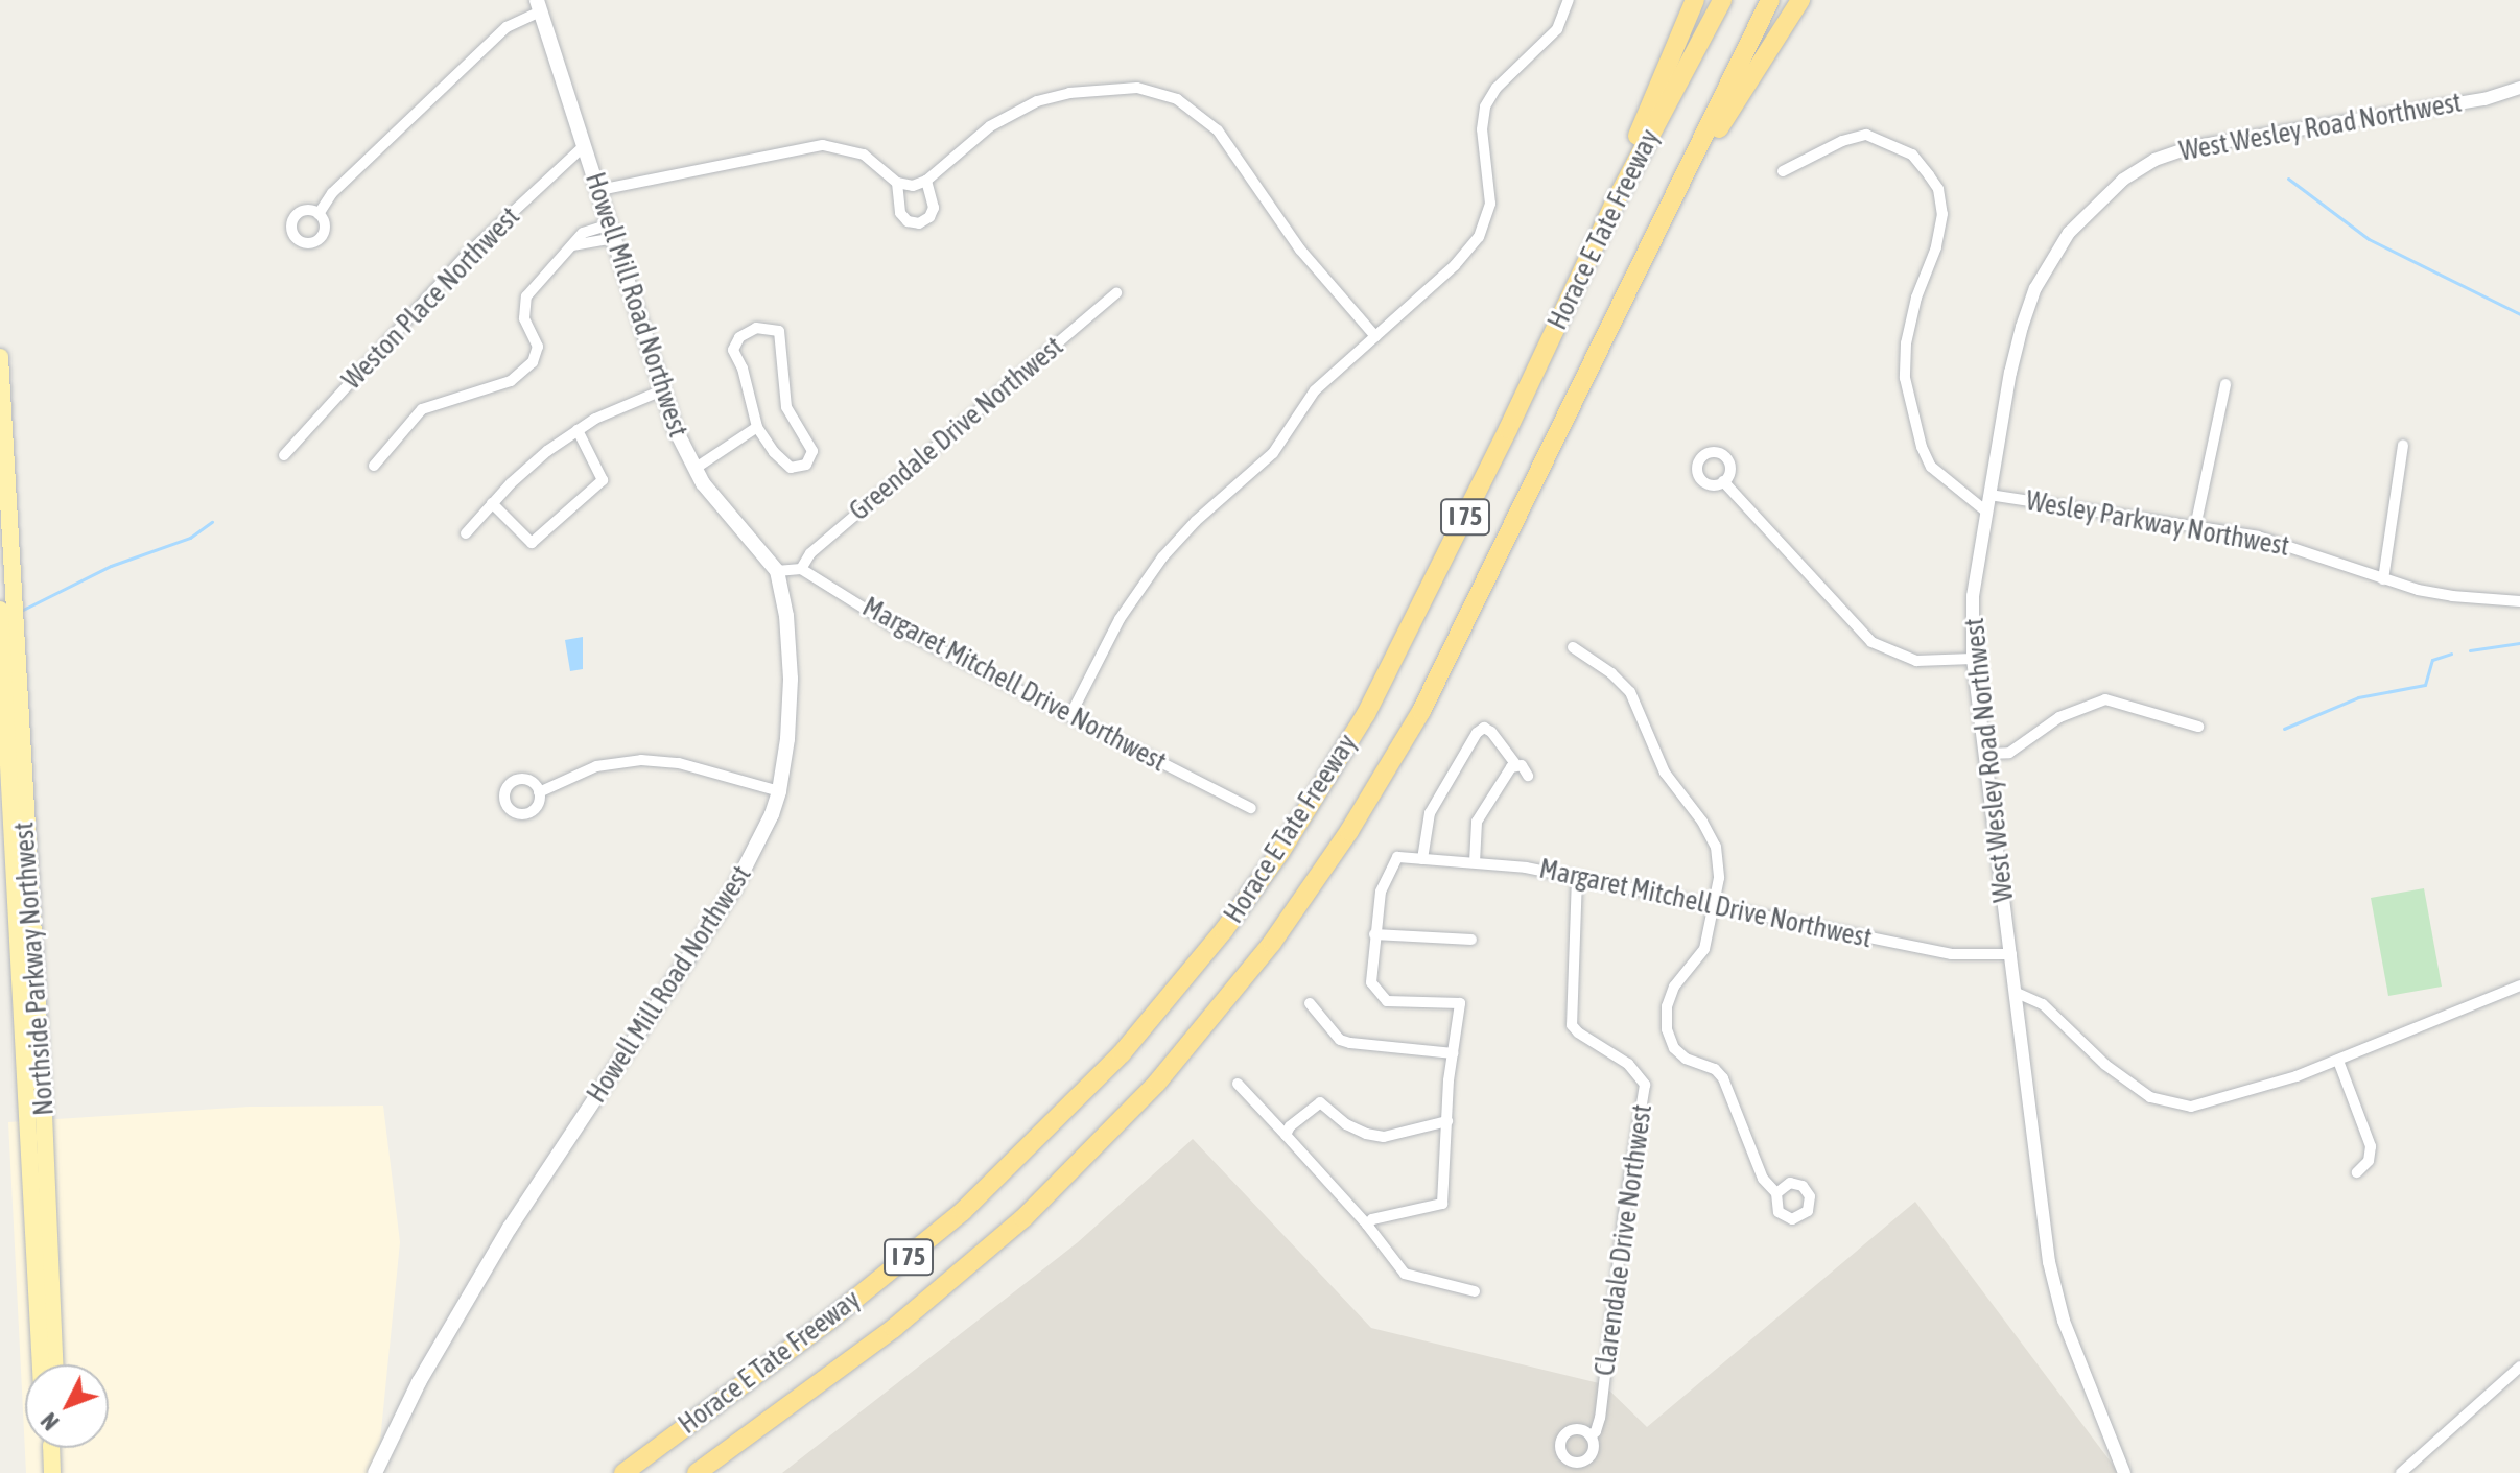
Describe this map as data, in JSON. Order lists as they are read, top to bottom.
{
  "streets": {
    "highway": ["Horace E Tate Freeway", "I 75"],
    "main road": ["Howell Mill Road Northwest", "Northside Parkway Northwest"],
    "street": [
      "West Wesley Road Northwest",
      "Weston Place Northwest",
      "Greendale Drive Northwest",
      "Wesley Parkway Northwest",
      "Margaret Mitchell Drive Northwest",
      "Clarendale Drive Northwest"
    ]
  },
  "crossings": [
    ["West Wesley Road Northwest", "Wesley Parkway Northwest"],
    ["West Wesley Road Northwest", "Margaret Mitchell Drive Northwest"],
    ["Weston Place Northwest", "Howell Mill Road Northwest"],
    ["Greendale Drive Northwest", "Margaret Mitchell Drive Northwest"],
    ["Margaret Mitchell Drive Northwest", "Clarendale Drive Northwest"]
  ],
  "north": "bottom left"
}
